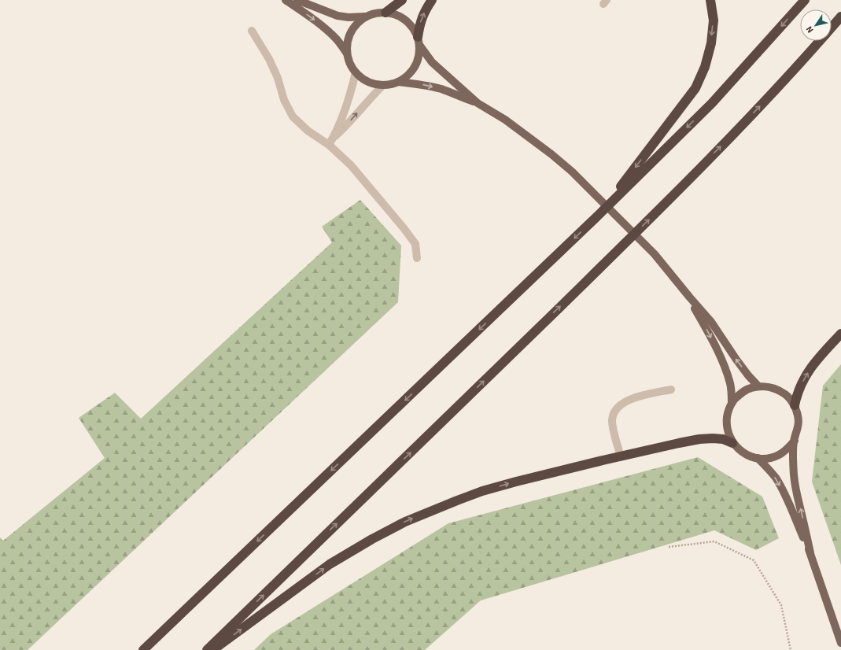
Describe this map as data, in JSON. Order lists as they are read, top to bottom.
{
  "north": "bottom left"
}
